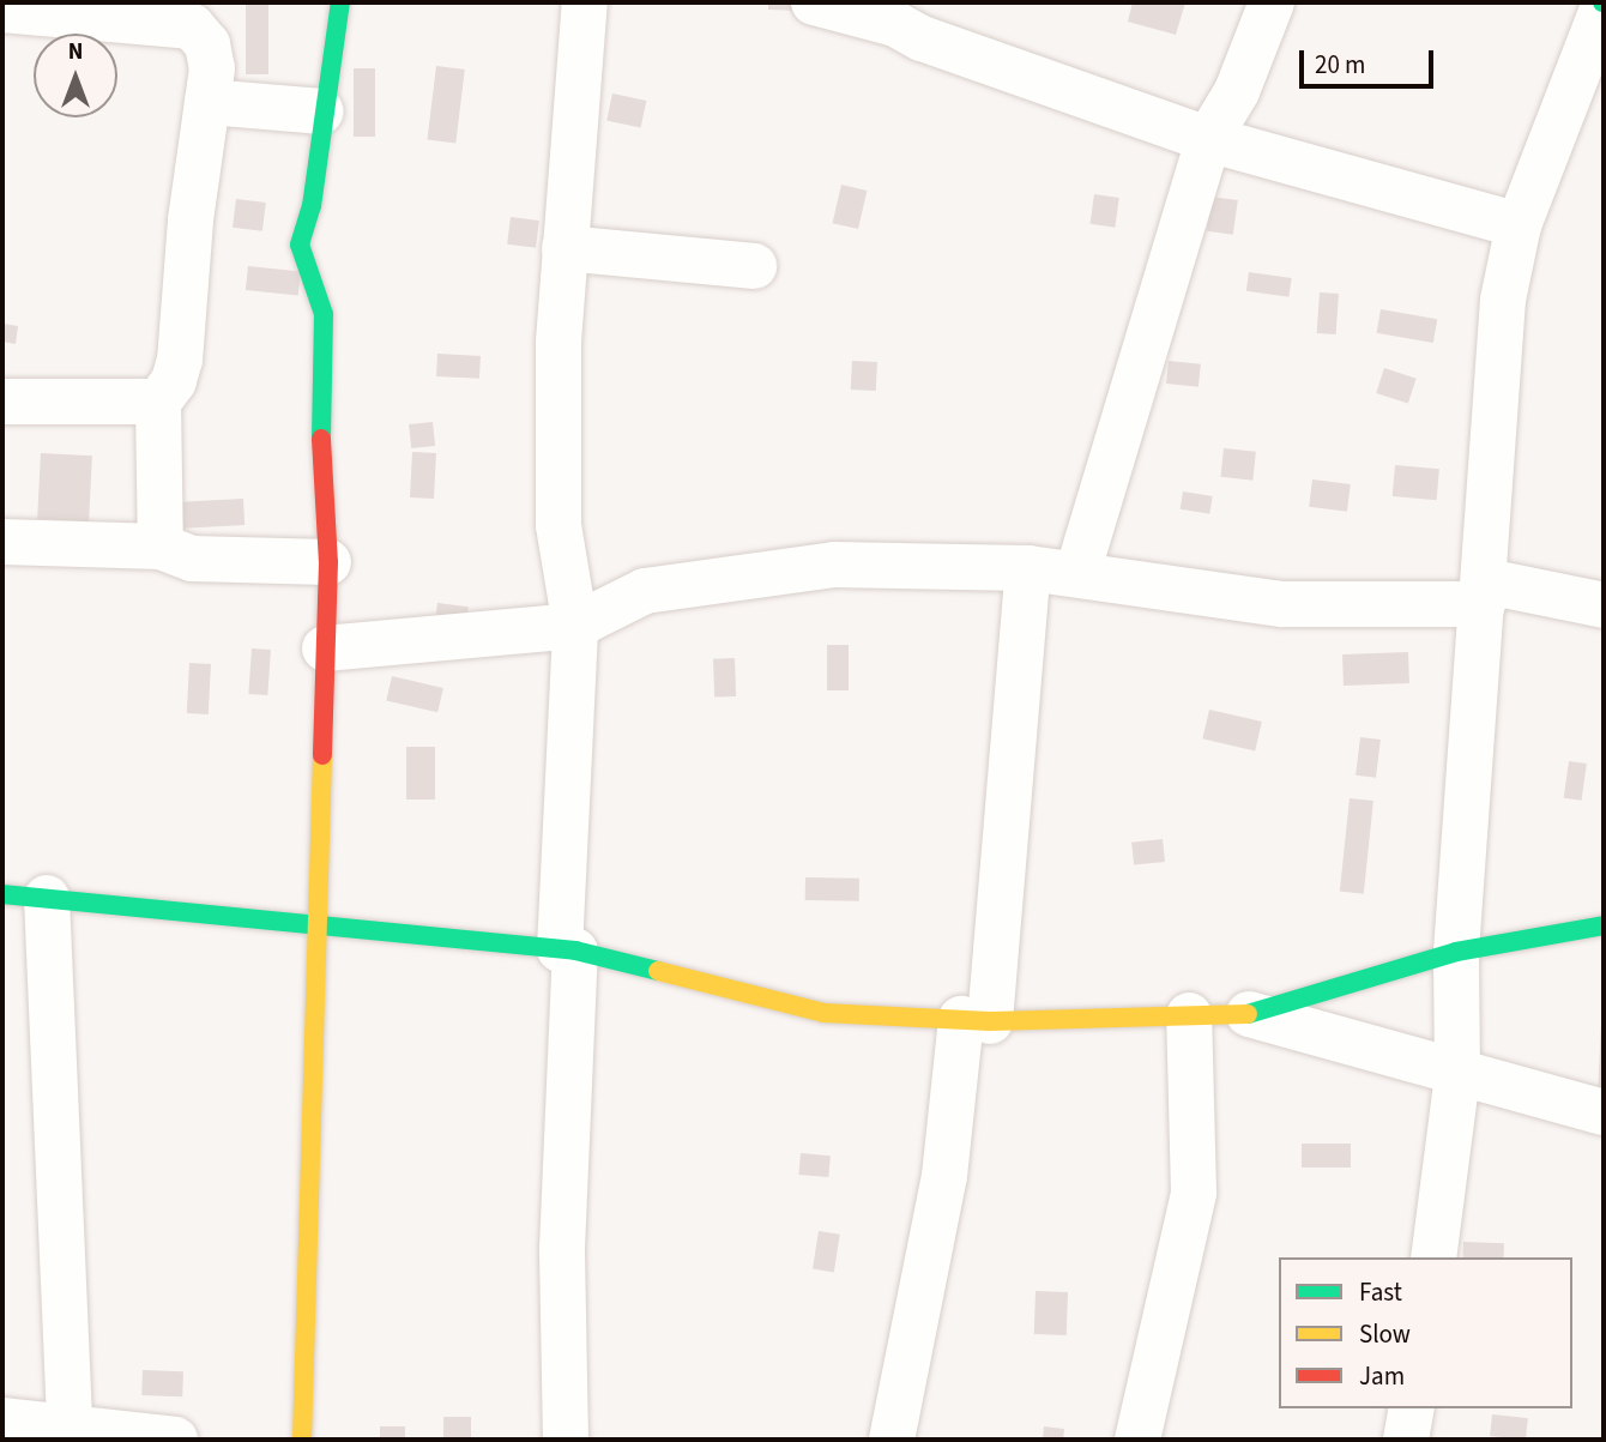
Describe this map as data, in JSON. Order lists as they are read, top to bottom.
{
  "legend": ["Fast", "Slow", "Jam"],
  "scale_bar": "20 m",
  "north": "top"
}
